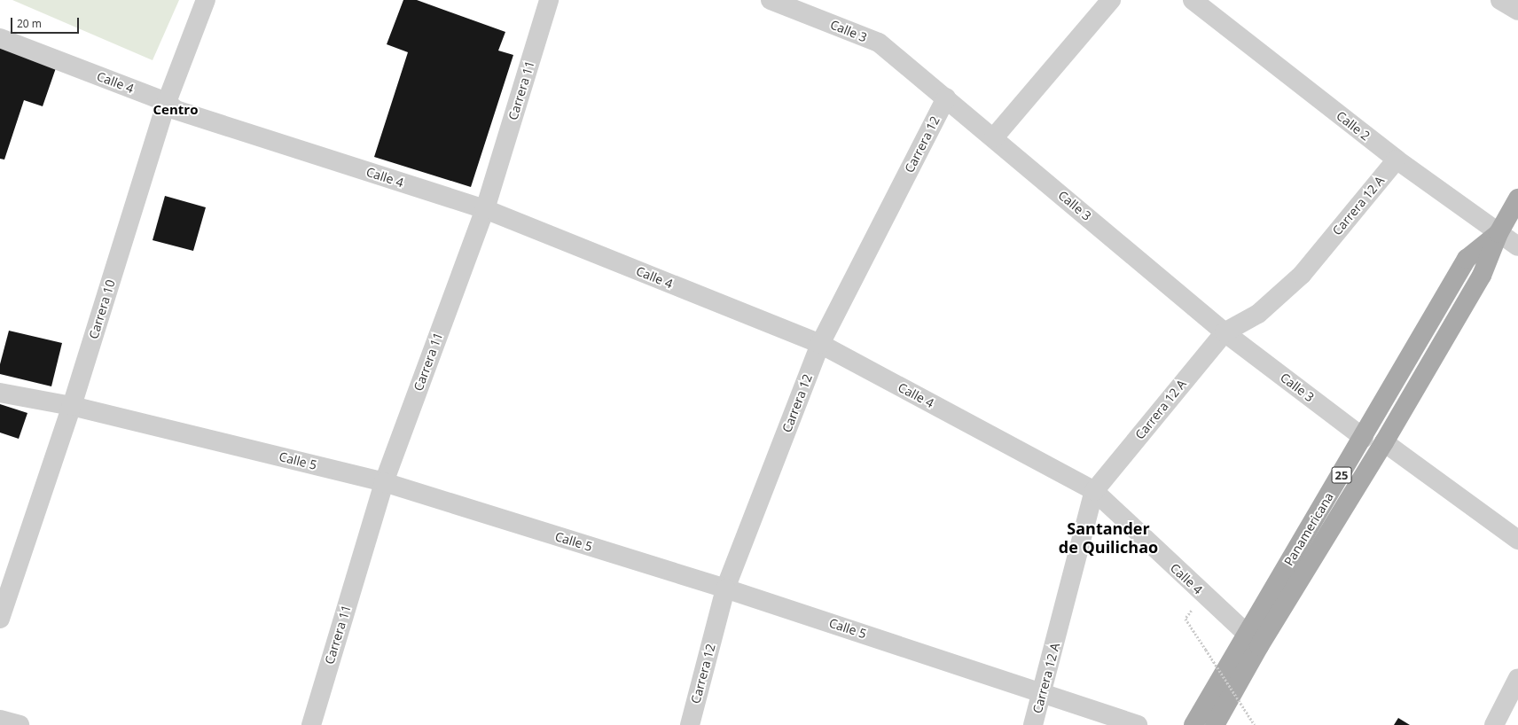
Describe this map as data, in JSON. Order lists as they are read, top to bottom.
{
  "streets": {
    "main road": ["25", "Panamericana"],
    "street": [
      "Calle 3",
      "Calle 4",
      "Carrera 11",
      "Calle 2",
      "Carrera 12",
      "Carrera 12 A",
      "Carrera 10",
      "Calle 5"
    ]
  },
  "crossings": [
    ["Calle 3", "Carrera 12"],
    ["Calle 3", "Carrera 12 A"],
    ["Calle 3", "Panamericana"],
    ["Calle 4", "Carrera 11"],
    ["Calle 4", "Carrera 12"],
    ["Calle 4", "Carrera 12 A"],
    ["Calle 4", "Carrera 10"],
    ["Calle 4", "Panamericana"],
    ["Carrera 11", "Calle 5"],
    ["Calle 2", "Carrera 12 A"],
    ["Calle 2", "Panamericana"],
    ["Carrera 12", "Calle 5"],
    ["Carrera 12 A", "Calle 5"],
    ["Carrera 10", "Calle 5"]
  ],
  "districts": ["Centro", "Santander de Quilichao"],
  "scale_bar": "20 m"
}
